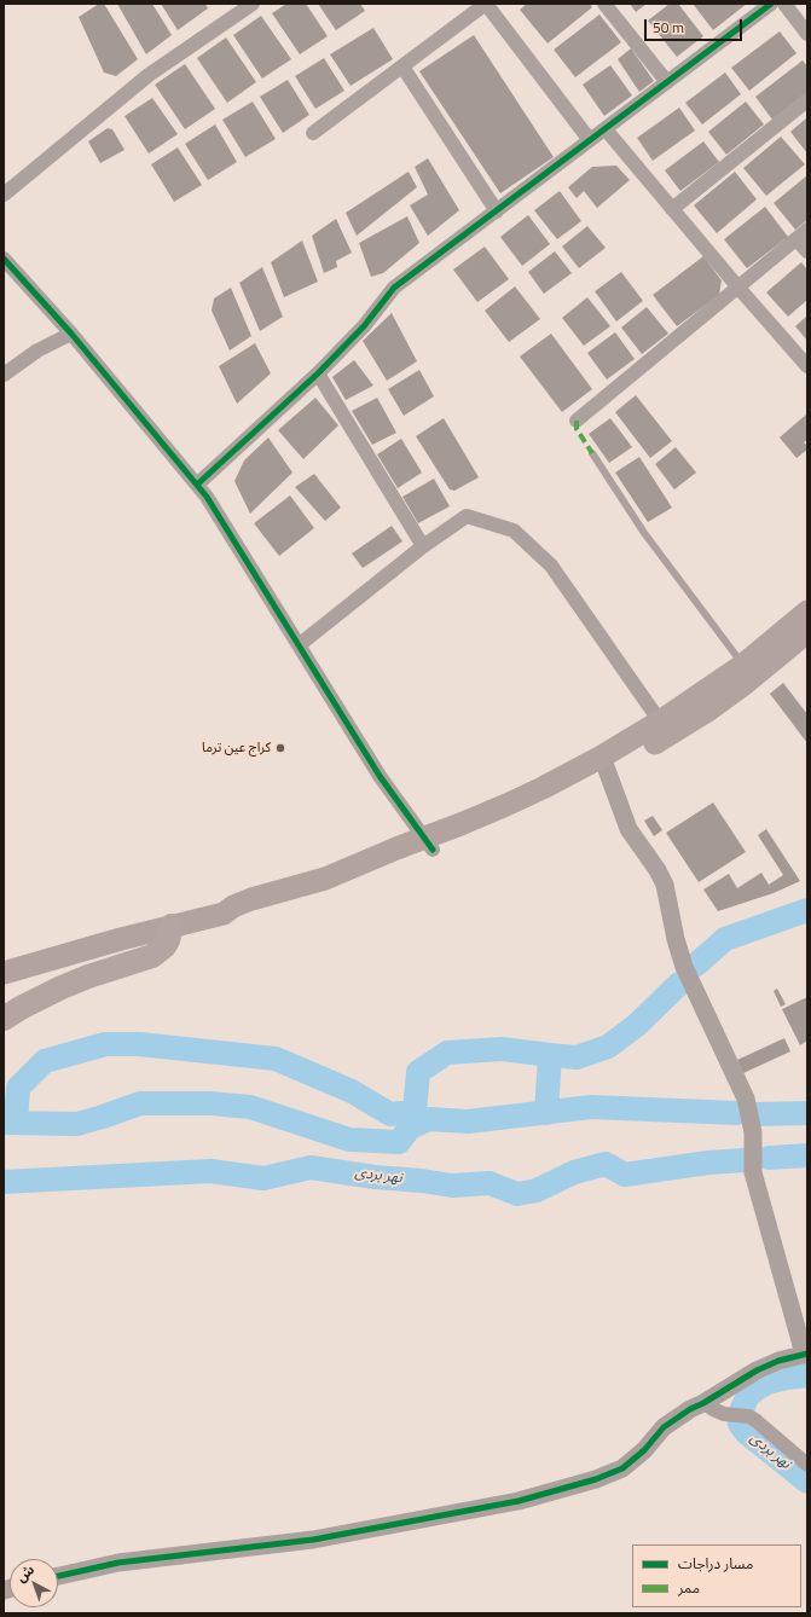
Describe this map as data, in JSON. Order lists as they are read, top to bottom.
{
  "water": ["نهر بردى"],
  "places": ["كراج عين ترما"],
  "legend": ["مسار دراجات", "ممر"],
  "scale_bar": "50 m",
  "north": "top left"
}
